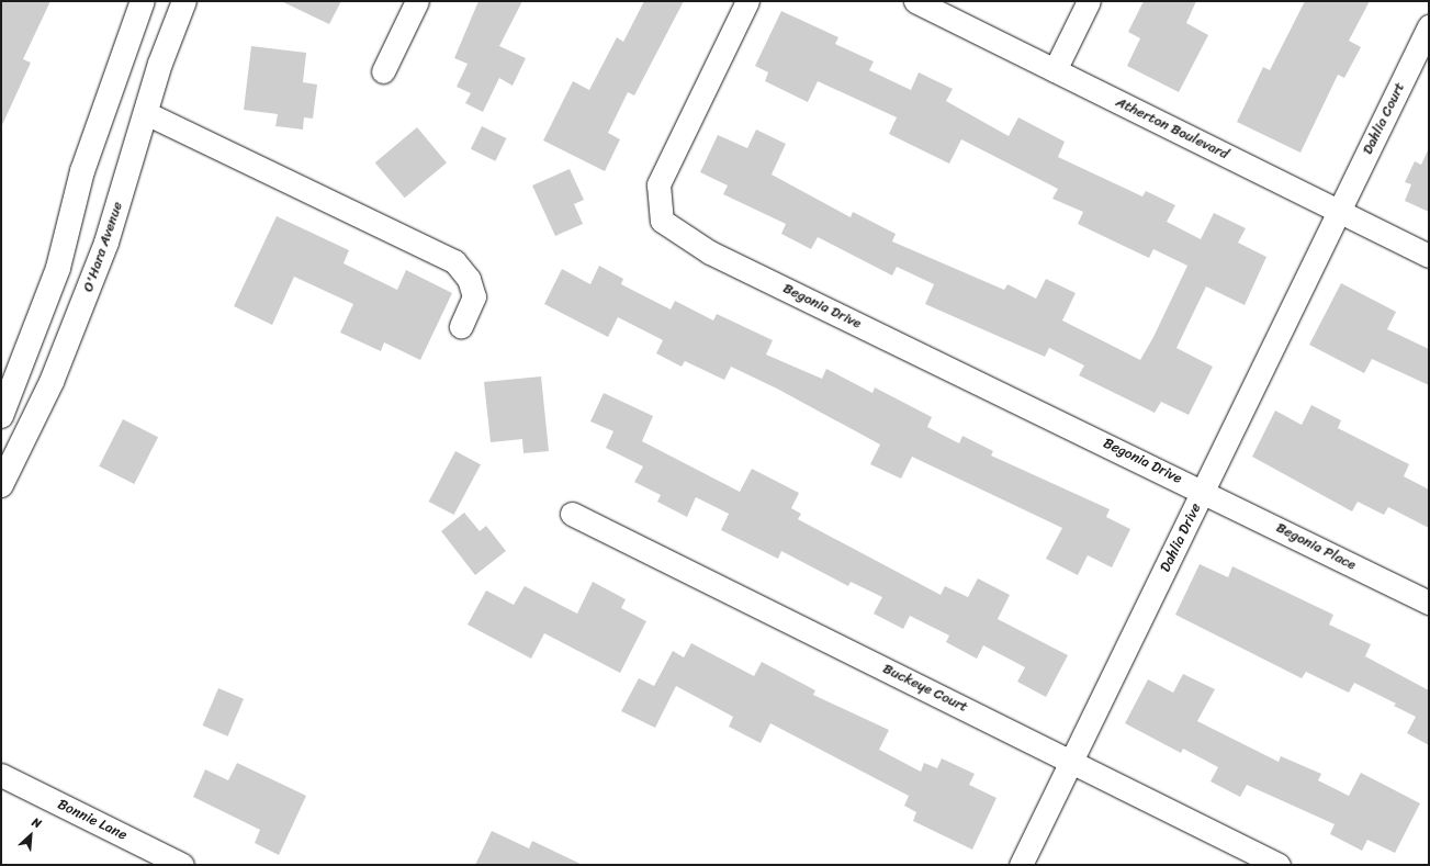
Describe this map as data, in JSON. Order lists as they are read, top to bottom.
{
  "streets": {
    "main road": ["O'Hara Avenue"],
    "street": [
      "Dahlia Court",
      "Atherton Boulevard",
      "Begonia Drive",
      "Dahlia Drive",
      "Begonia Place",
      "Buckeye Court",
      "Bonnie Lane"
    ]
  },
  "crossings": [
    ["Dahlia Court", "Atherton Boulevard"],
    ["Dahlia Court", "Dahlia Drive"],
    ["Atherton Boulevard", "Dahlia Drive"],
    ["Begonia Drive", "Dahlia Drive"],
    ["Begonia Drive", "Begonia Place"],
    ["Dahlia Drive", "Begonia Place"],
    ["Dahlia Drive", "Buckeye Court"]
  ],
  "north": "top right"
}
